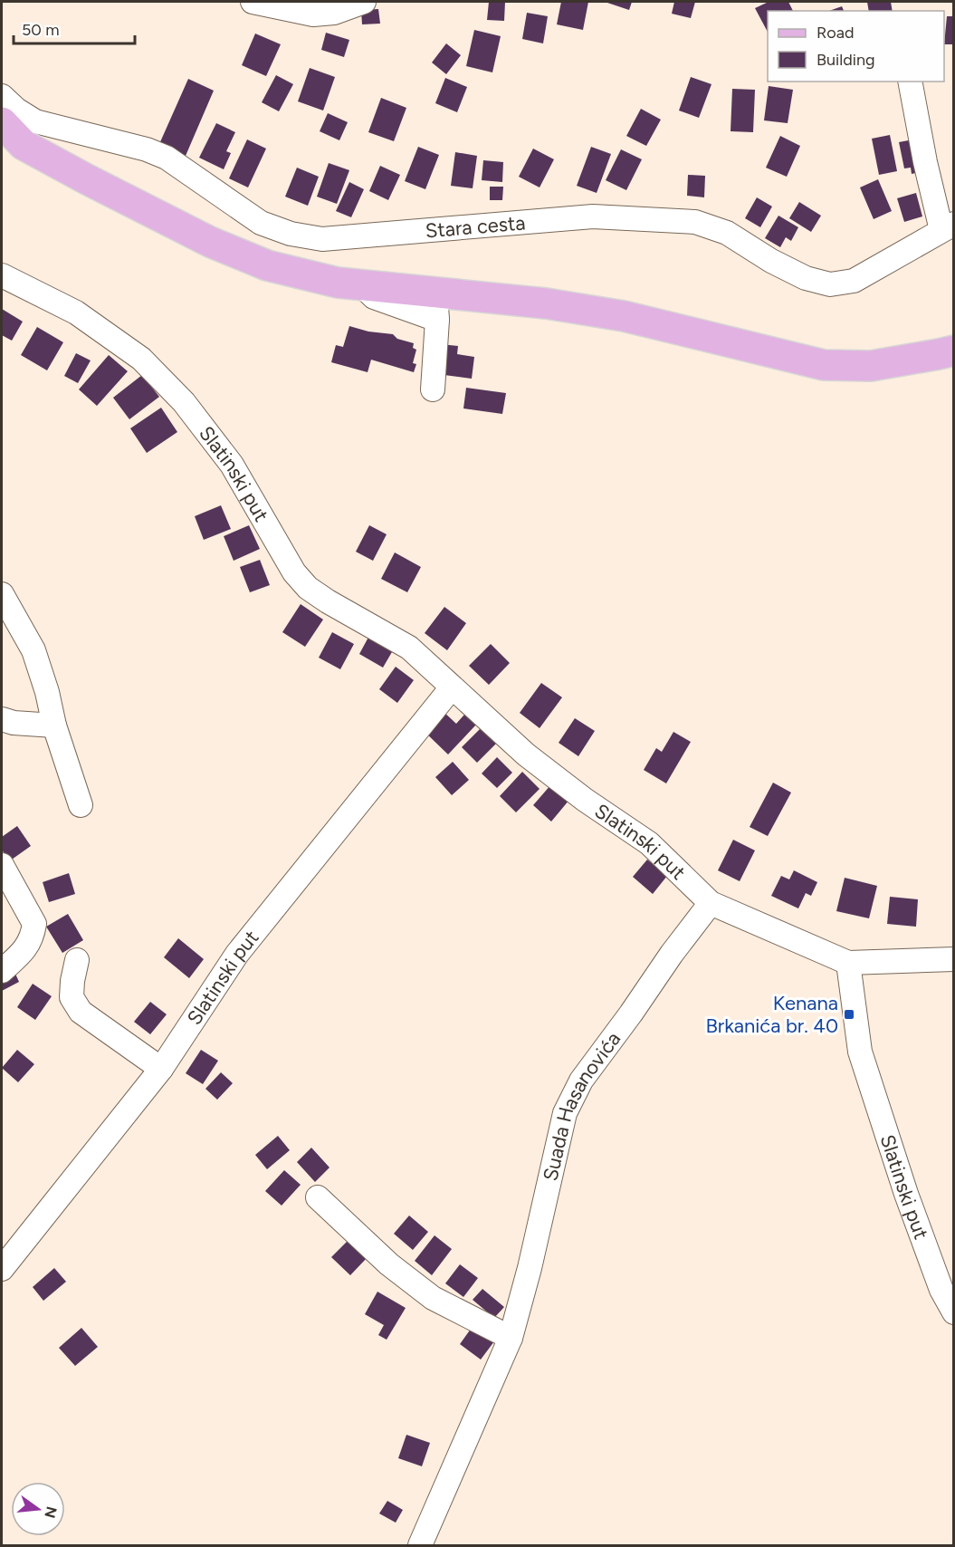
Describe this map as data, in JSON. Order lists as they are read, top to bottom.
{
  "streets": {
    "street": ["Stara cesta", "Slatinski put", "Suada Hasanovića"]
  },
  "crossings": [
    ["Slatinski put", "Suada Hasanovića"]
  ],
  "places": {
    "transit": ["Kenana Brkanića br. 40"]
  },
  "legend": ["Road", "Building"],
  "scale_bar": "50 m",
  "north": "right"
}
